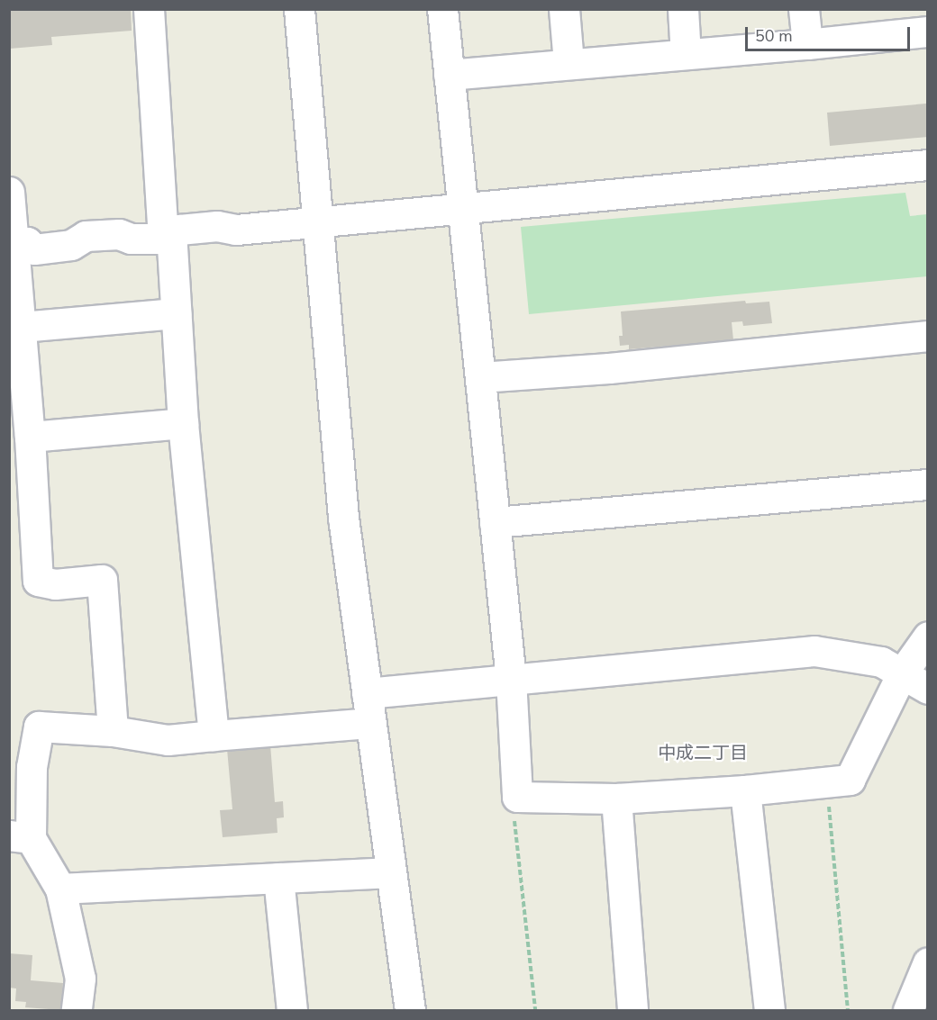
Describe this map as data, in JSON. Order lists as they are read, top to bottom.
{
  "districts": ["中成二丁目"],
  "scale_bar": "50 m"
}
